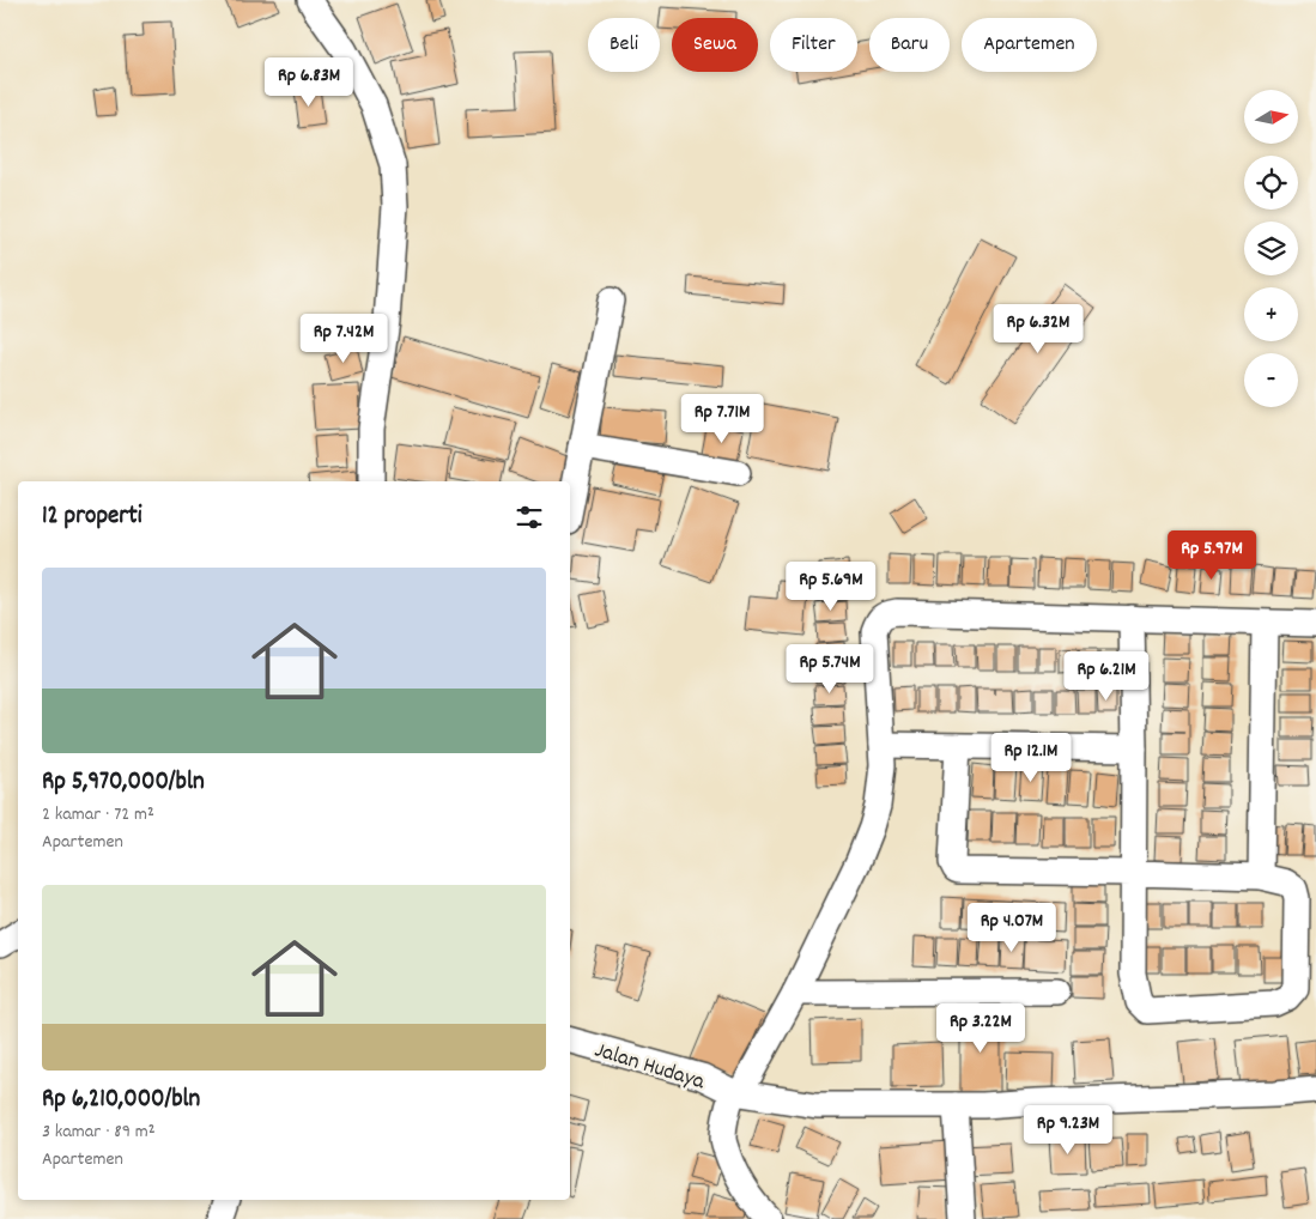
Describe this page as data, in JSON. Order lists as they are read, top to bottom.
{
  "streets": {
    "street": ["Jalan Hudaya"]
  },
  "north": "right",
  "page": {
    "chip": [
      "Beli",
      "Sewa",
      "Filter",
      "Baru",
      "Apartemen"
    ],
    "price": [
      "Rp 6.83M",
      "Rp 6.32M",
      "Rp 7.42M",
      "Rp 7.71M",
      "Rp 5.97M",
      "Rp 5.69M",
      "Rp 5.74M",
      "Rp 6.21M",
      "Rp 12.1M",
      "Rp 4.07M",
      "Rp 3.22M",
      "Rp 9.23M"
    ],
    "map_buttons": ["+", "−"],
    "heading": "12 properti",
    "list": [
      {
        "name": "Rp 5,970,000/bln",
        "note": "2 kamar · 72 m² · Apartemen"
      },
      {
        "name": "Rp 6,210,000/bln",
        "note": "3 kamar · 89 m² · Apartemen"
      }
    ]
  }
}
